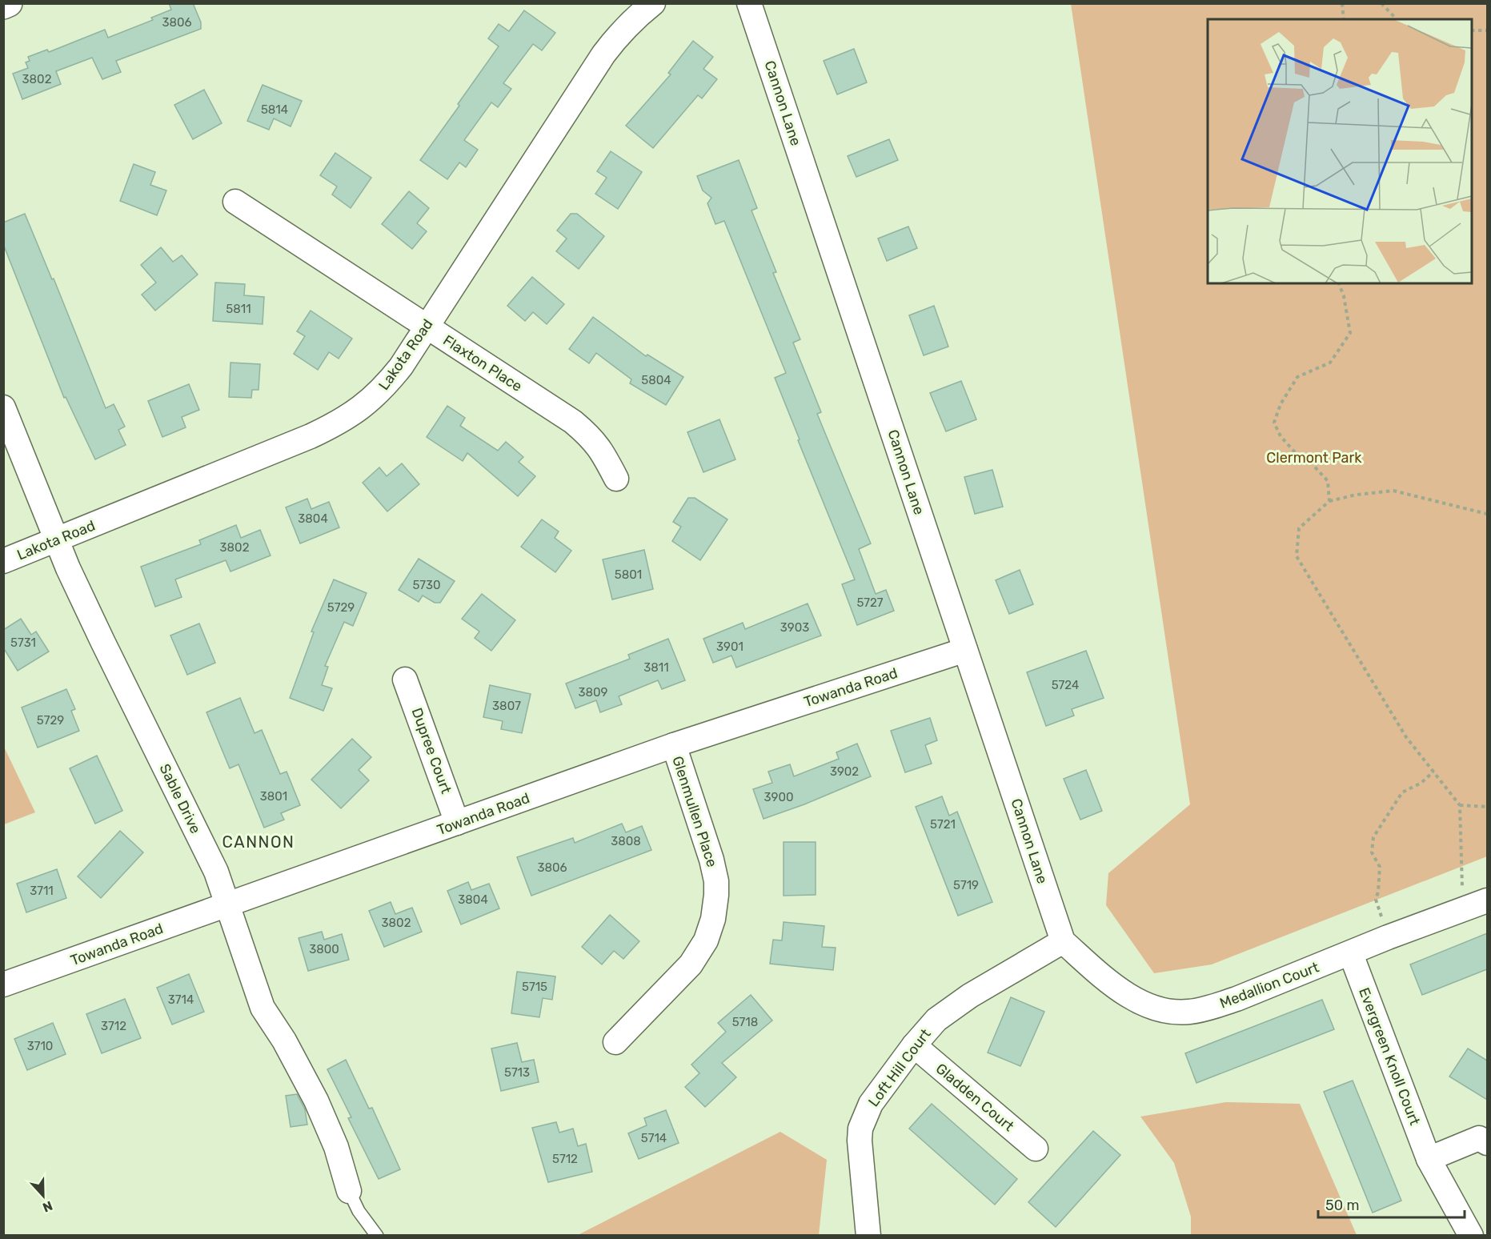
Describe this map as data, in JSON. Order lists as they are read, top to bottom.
{
  "streets": {
    "street": [
      "Cannon Lane",
      "Lakota Road",
      "Flaxton Place",
      "Towanda Road",
      "Dupree Court",
      "Sable Drive",
      "Glenmullen Place",
      "Medallion Court",
      "Evergreen Knoll Court",
      "Loft Hill Court",
      "Gladden Court"
    ]
  },
  "crossings": [
    ["Cannon Lane", "Towanda Road"],
    ["Cannon Lane", "Medallion Court"],
    ["Cannon Lane", "Loft Hill Court"],
    ["Lakota Road", "Flaxton Place"],
    ["Lakota Road", "Sable Drive"],
    ["Towanda Road", "Dupree Court"],
    ["Towanda Road", "Sable Drive"],
    ["Towanda Road", "Glenmullen Place"],
    ["Medallion Court", "Evergreen Knoll Court"],
    ["Medallion Court", "Loft Hill Court"],
    ["Loft Hill Court", "Gladden Court"]
  ],
  "districts": ["CANNON"],
  "parks": ["Clermont Park"],
  "house_numbers": [
    "3806",
    "3802",
    "5814",
    "5811",
    "5804",
    "3804",
    "3802",
    "5801",
    "5730",
    "5727",
    "5729",
    "3903",
    "5731",
    "3901",
    "3811",
    "5724",
    "3809",
    "3807",
    "5729",
    "3902",
    "3801",
    "3900",
    "5721",
    "3808",
    "3806",
    "5719",
    "3711",
    "3804",
    "3802",
    "3800",
    "5715",
    "3714",
    "5718",
    "3712",
    "3710",
    "5713",
    "5714",
    "5712"
  ],
  "scale_bar": "50 m",
  "north": "bottom"
}
